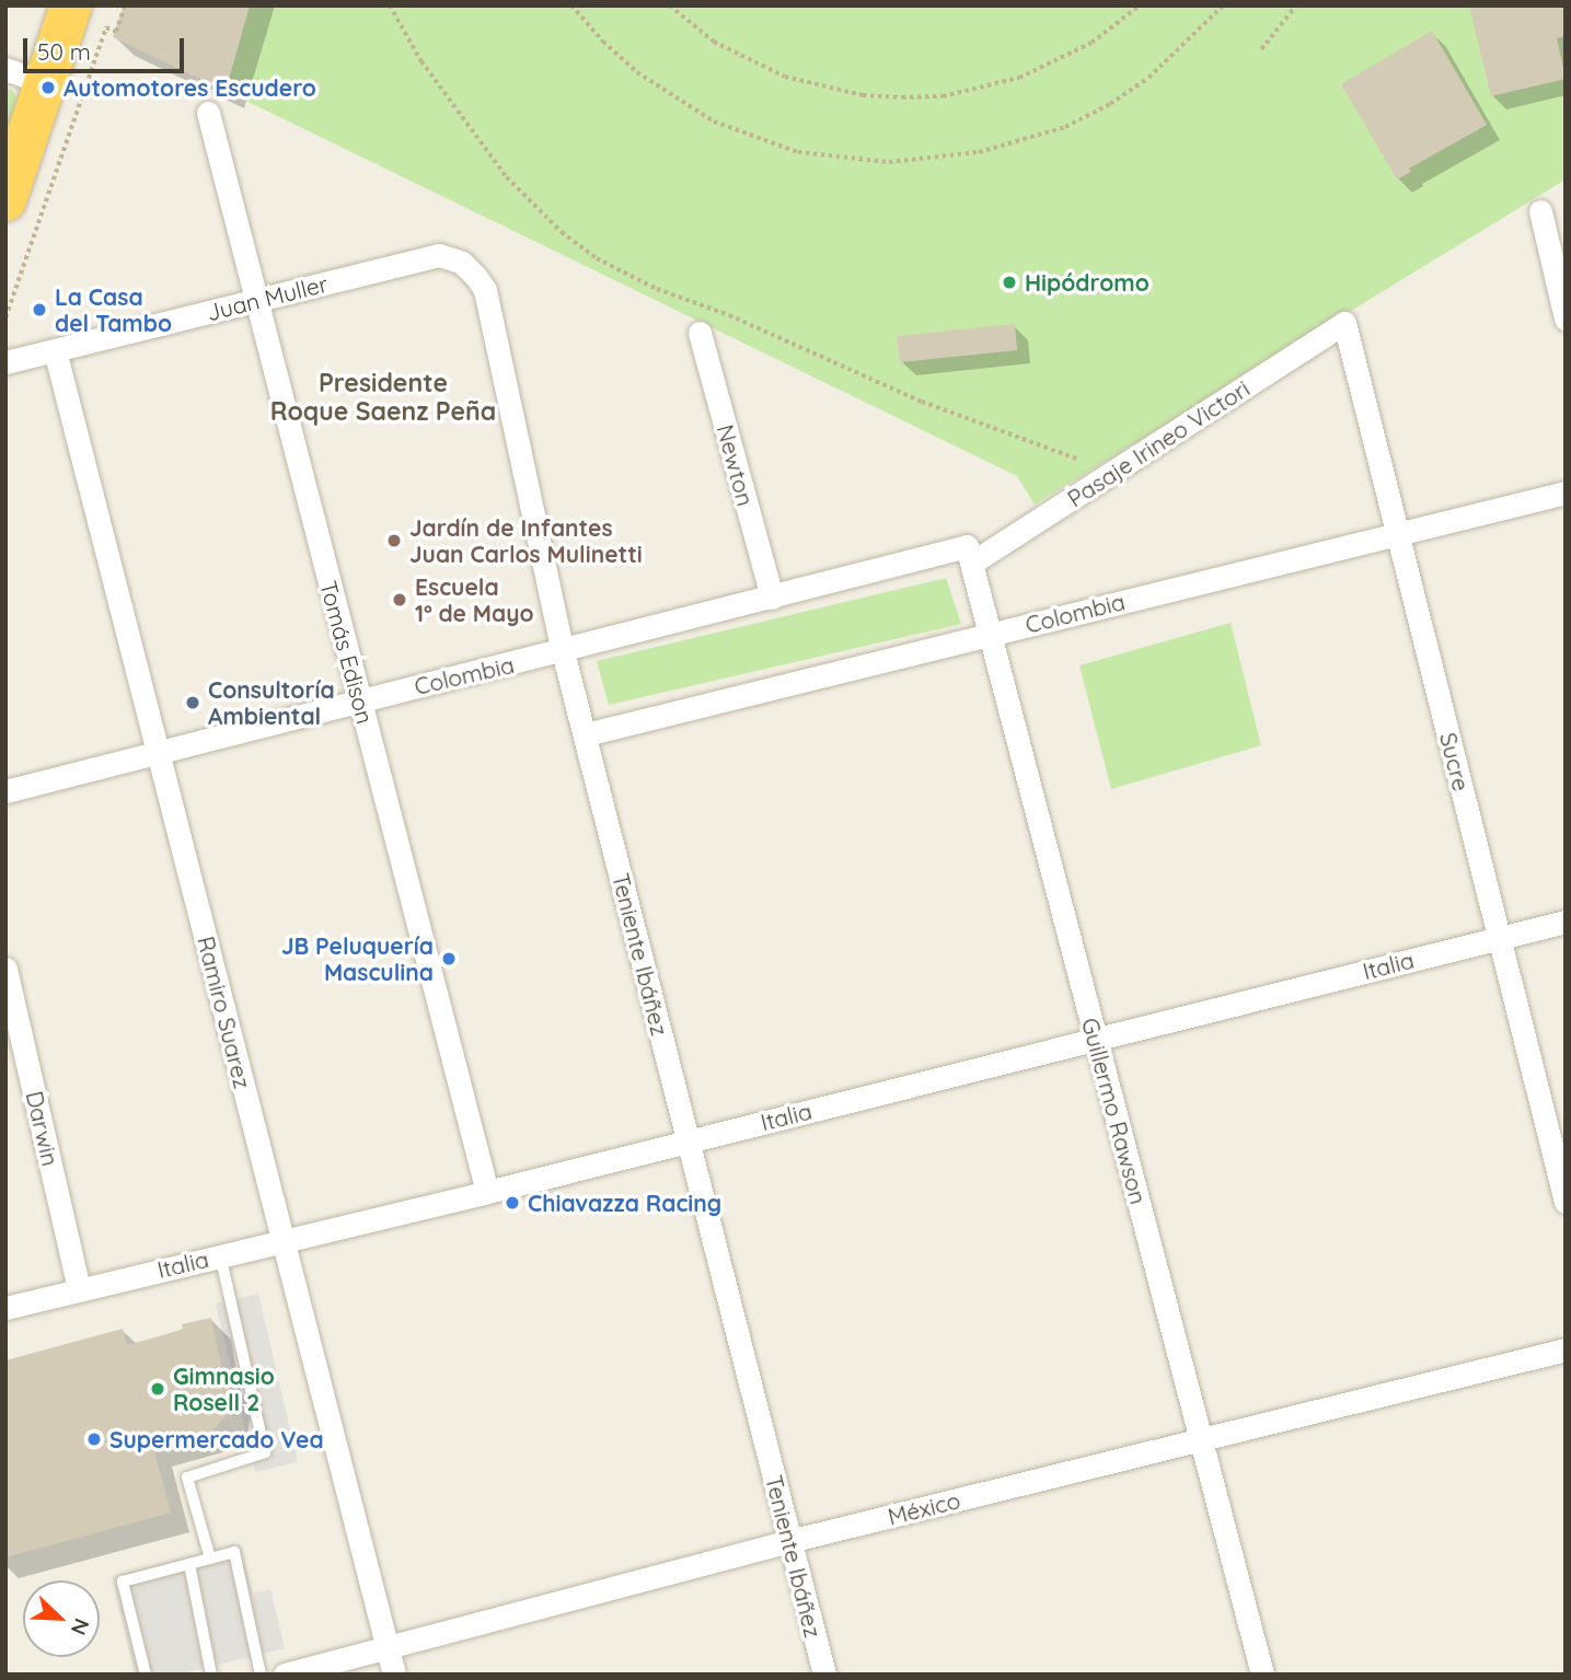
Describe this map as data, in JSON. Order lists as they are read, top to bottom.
{
  "streets": {
    "street": [
      "Juan Muller",
      "Pasaje Irineo Victori",
      "Newton",
      "Colombia",
      "Tomás Edison",
      "Sucre",
      "Teniente Ibáñez",
      "Italia",
      "Ramiro Suarez",
      "Guillermo Rawson",
      "Darwin",
      "México"
    ]
  },
  "crossings": [
    ["Juan Muller", "Tomás Edison"],
    ["Juan Muller", "Teniente Ibáñez"],
    ["Juan Muller", "Ramiro Suarez"],
    ["Pasaje Irineo Victori", "Colombia"],
    ["Pasaje Irineo Victori", "Sucre"],
    ["Pasaje Irineo Victori", "Guillermo Rawson"],
    ["Newton", "Colombia"],
    ["Colombia", "Tomás Edison"],
    ["Colombia", "Sucre"],
    ["Colombia", "Teniente Ibáñez"],
    ["Colombia", "Ramiro Suarez"],
    ["Colombia", "Guillermo Rawson"],
    ["Tomás Edison", "Italia"],
    ["Sucre", "Italia"],
    ["Teniente Ibáñez", "Italia"],
    ["Teniente Ibáñez", "México"],
    ["Italia", "Ramiro Suarez"],
    ["Italia", "Guillermo Rawson"],
    ["Italia", "Darwin"],
    ["Ramiro Suarez", "México"],
    ["Guillermo Rawson", "México"]
  ],
  "districts": ["Presidente Roque Saenz Peña"],
  "places": [
    "Automotores Escudero",
    "Hipódromo",
    "La Casa del Tambo",
    "Jardín de Infantes Juan Carlos Mulinetti",
    "Escuela 1º de Mayo",
    "Consultoría Ambiental",
    "JB Peluquería Masculina",
    "Chiavazza Racing",
    "Gimnasio Rosell 2",
    "Supermercado Vea"
  ],
  "scale_bar": "50 m",
  "north": "bottom right"
}
